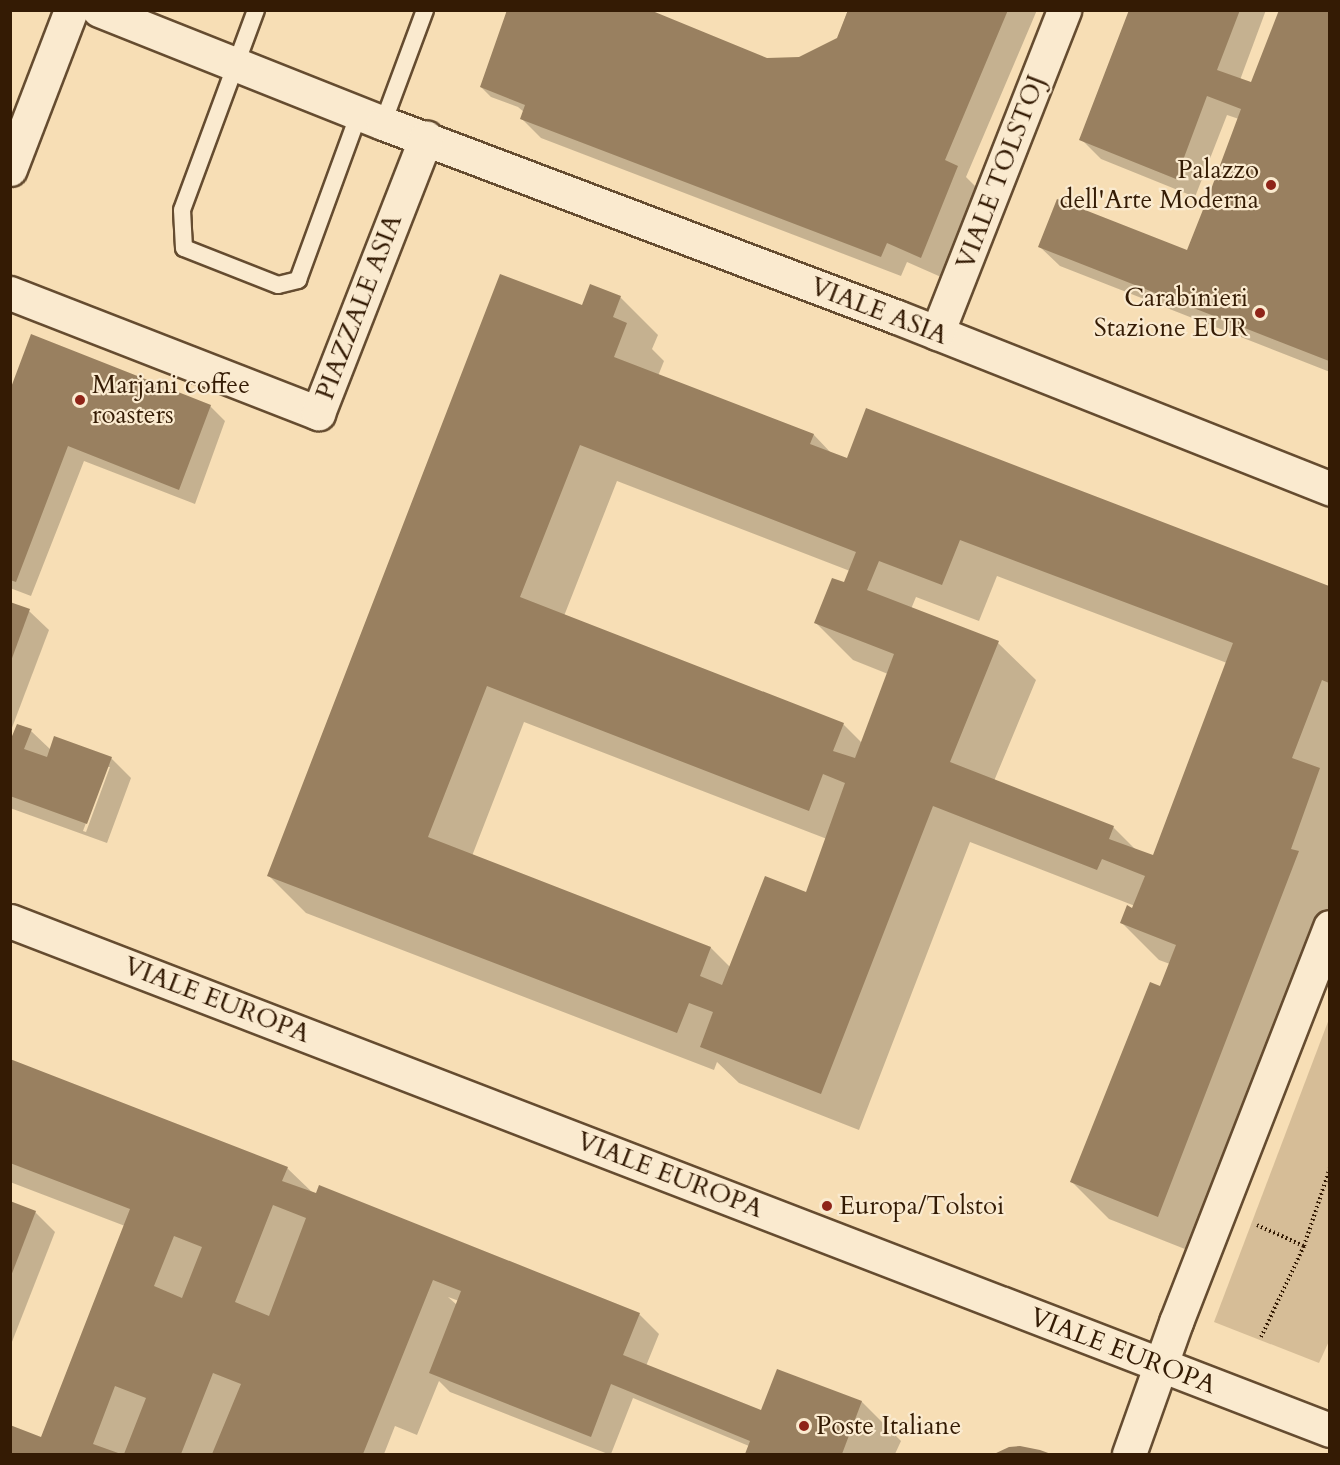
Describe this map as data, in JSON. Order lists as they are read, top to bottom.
{
  "streets": {
    "street": [
      "VIALE TOLSTOJ",
      "PIAZZALE ASIA",
      "VIALE ASIA",
      "VIALE EUROPA"
    ]
  },
  "crossings": [
    ["VIALE TOLSTOJ", "VIALE ASIA"],
    ["PIAZZALE ASIA", "VIALE ASIA"]
  ],
  "places": [
    "Palazzo dell'Arte Moderna",
    "Carabinieri Stazione EUR",
    "Marjani coffee roasters",
    "Europa/Tolstoi",
    "Poste Italiane"
  ]
}
